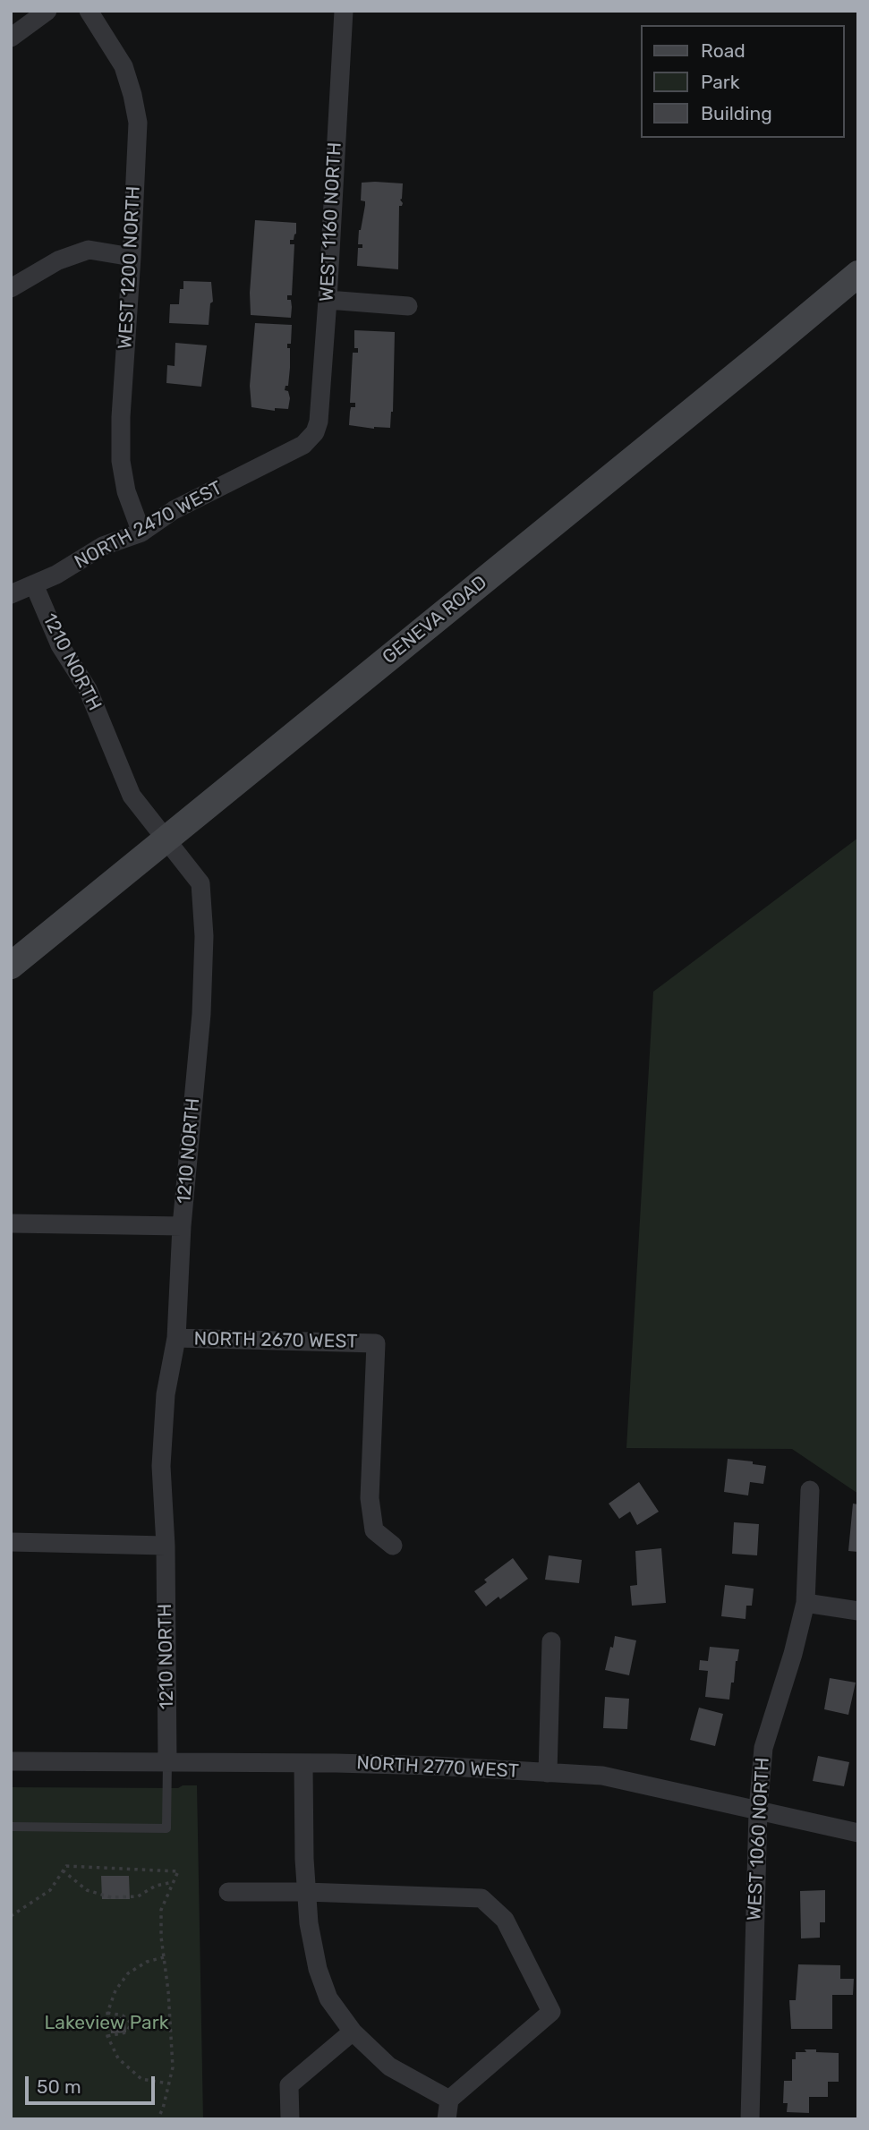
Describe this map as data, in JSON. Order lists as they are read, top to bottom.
{
  "streets": {
    "main road": ["GENEVA ROAD"],
    "street": [
      "WEST 1160 NORTH",
      "WEST 1200 NORTH",
      "NORTH 2470 WEST",
      "1210 NORTH",
      "NORTH 2670 WEST",
      "NORTH 2770 WEST",
      "WEST 1060 NORTH"
    ]
  },
  "crossings": [
    ["WEST 1160 NORTH", "NORTH 2470 WEST"],
    ["WEST 1200 NORTH", "NORTH 2470 WEST"],
    ["NORTH 2470 WEST", "1210 NORTH"],
    ["GENEVA ROAD", "1210 NORTH"],
    ["1210 NORTH", "NORTH 2670 WEST"],
    ["1210 NORTH", "NORTH 2770 WEST"],
    ["NORTH 2770 WEST", "WEST 1060 NORTH"]
  ],
  "parks": ["Lakeview Park"],
  "legend": ["Road", "Park", "Building"],
  "scale_bar": "50 m"
}
